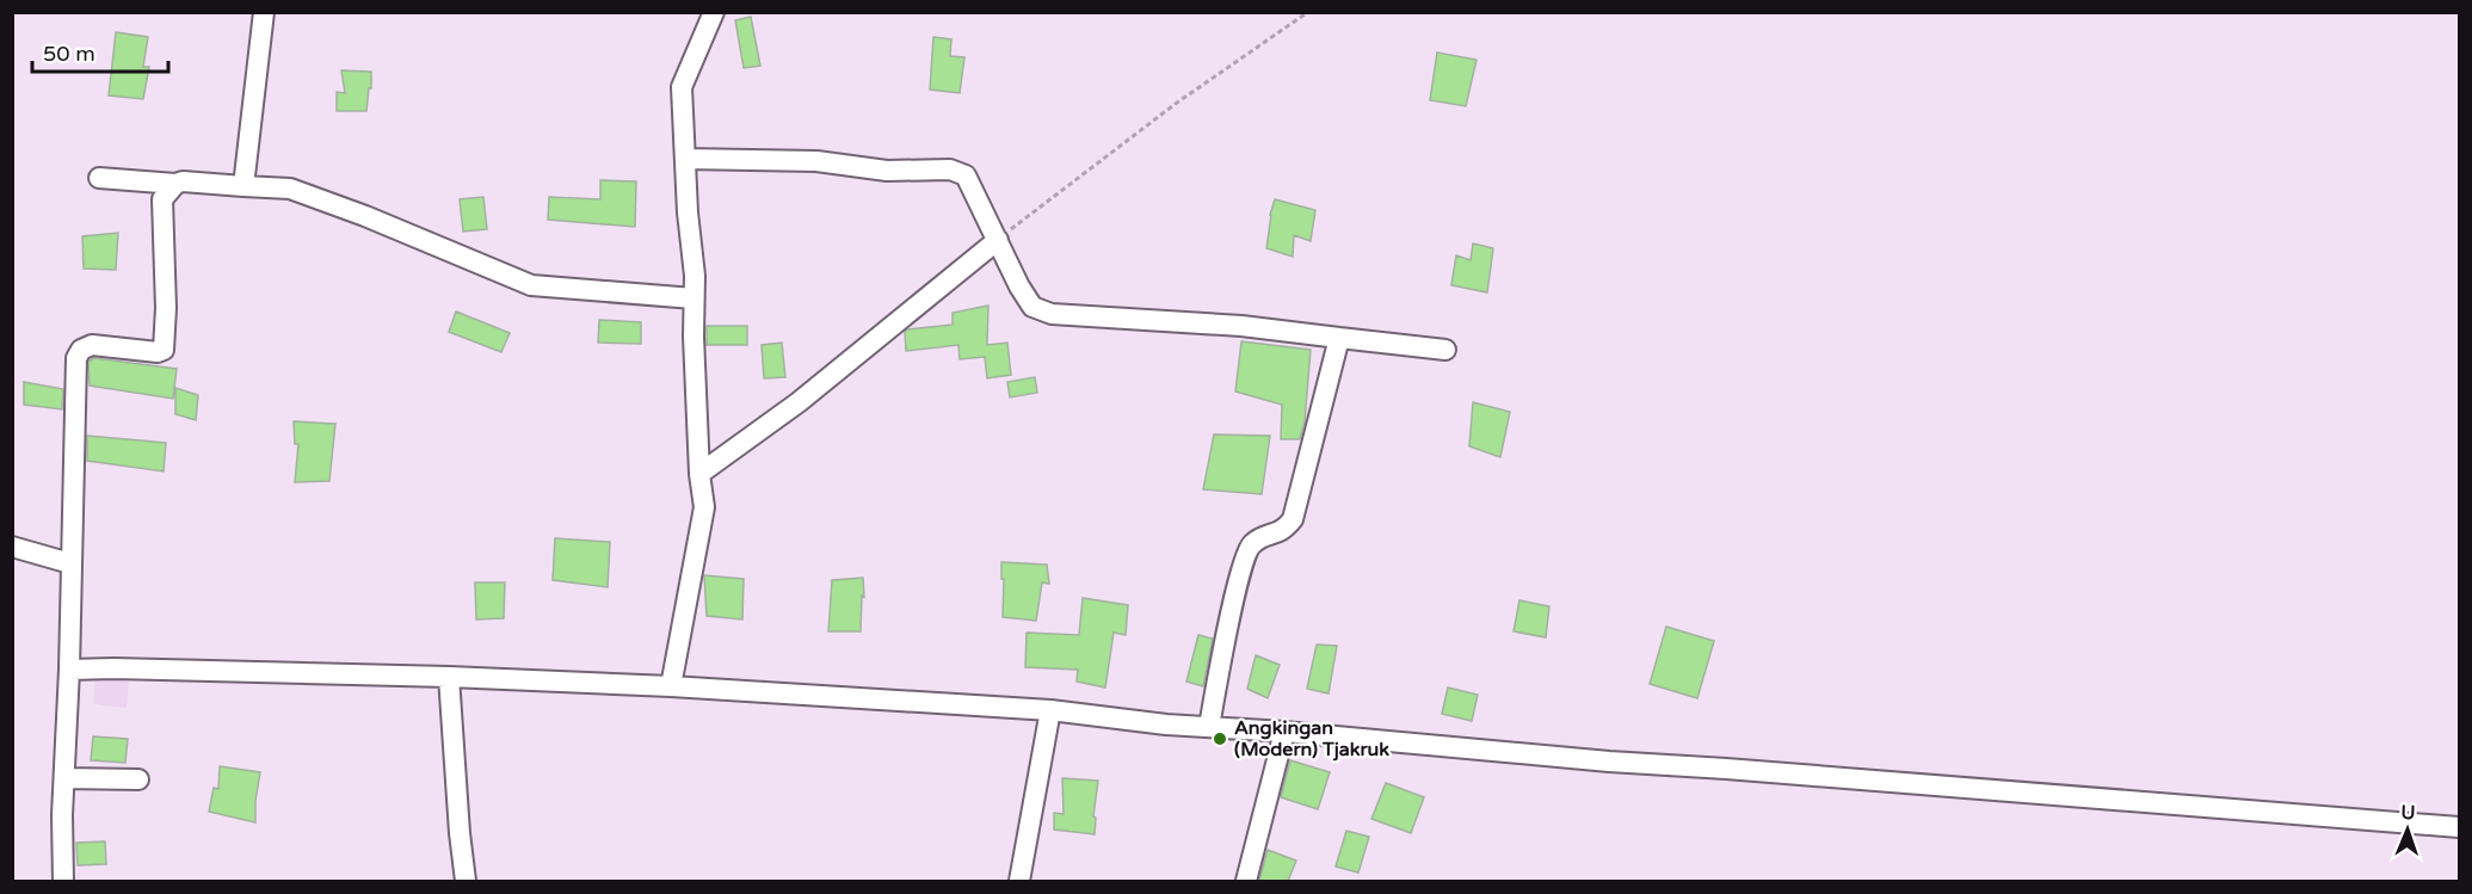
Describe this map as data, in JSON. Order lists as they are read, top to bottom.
{
  "places": ["Angkingan (Modern) Tjakruk"],
  "scale_bar": "50 m",
  "north": "top"
}
